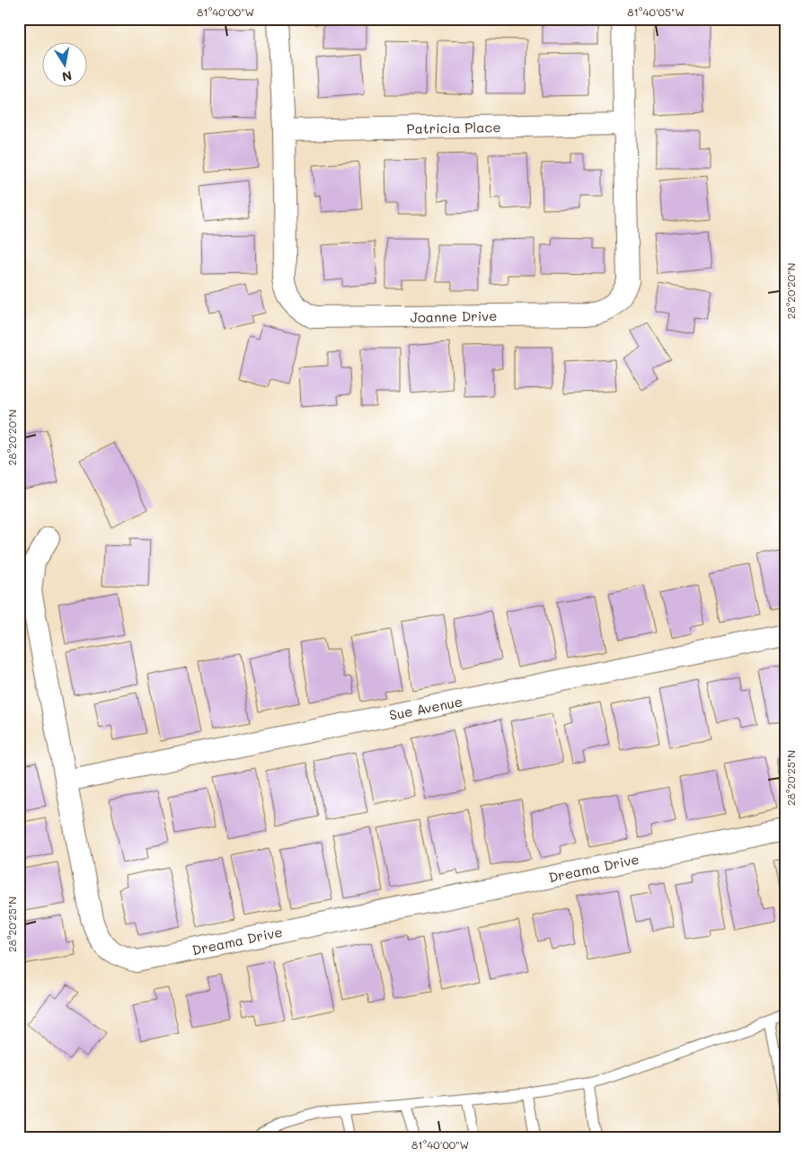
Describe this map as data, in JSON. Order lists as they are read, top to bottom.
{
  "streets": {
    "street": [
      "Patricia Place",
      "Joanne Drive",
      "Sue Avenue",
      "Dreama Drive"
    ]
  },
  "crossings": [
    ["Patricia Place", "Joanne Drive"],
    ["Sue Avenue", "Dreama Drive"]
  ],
  "north": "bottom",
  "coordinates": [
    "81°40'00\"W",
    "81°40'05\"W",
    "28°20'20\"N",
    "28°20'25\"N"
  ]
}
